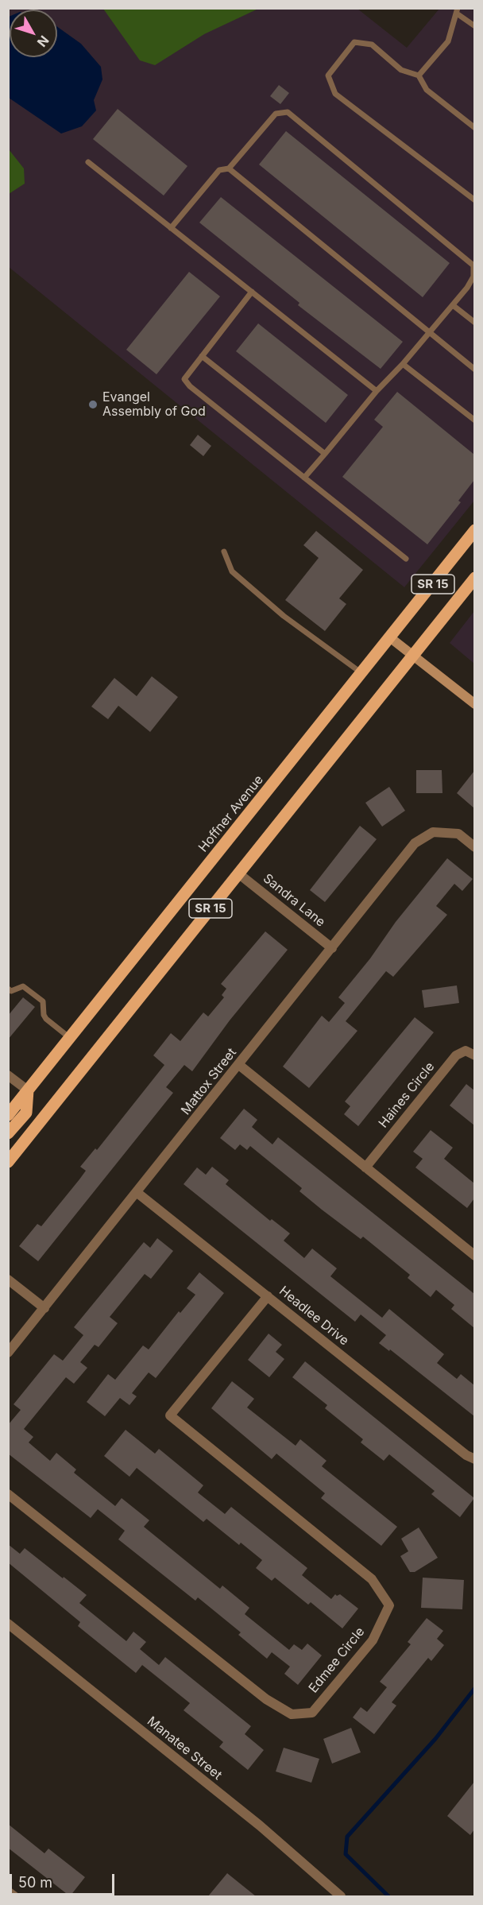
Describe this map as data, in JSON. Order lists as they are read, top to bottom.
{
  "streets": {
    "main road": ["SR 15", "Hoffner Avenue"],
    "street": [
      "Sandra Lane",
      "Mattox Street",
      "Haines Circle",
      "Headlee Drive",
      "Edmee Circle",
      "Manatee Street"
    ]
  },
  "crossings": [
    ["SR 15", "Sandra Lane"],
    ["Sandra Lane", "Mattox Street"],
    ["Mattox Street", "Headlee Drive"],
    ["Headlee Drive", "Edmee Circle"]
  ],
  "places": ["Evangel Assembly of God"],
  "scale_bar": "50 m",
  "north": "bottom right"
}
